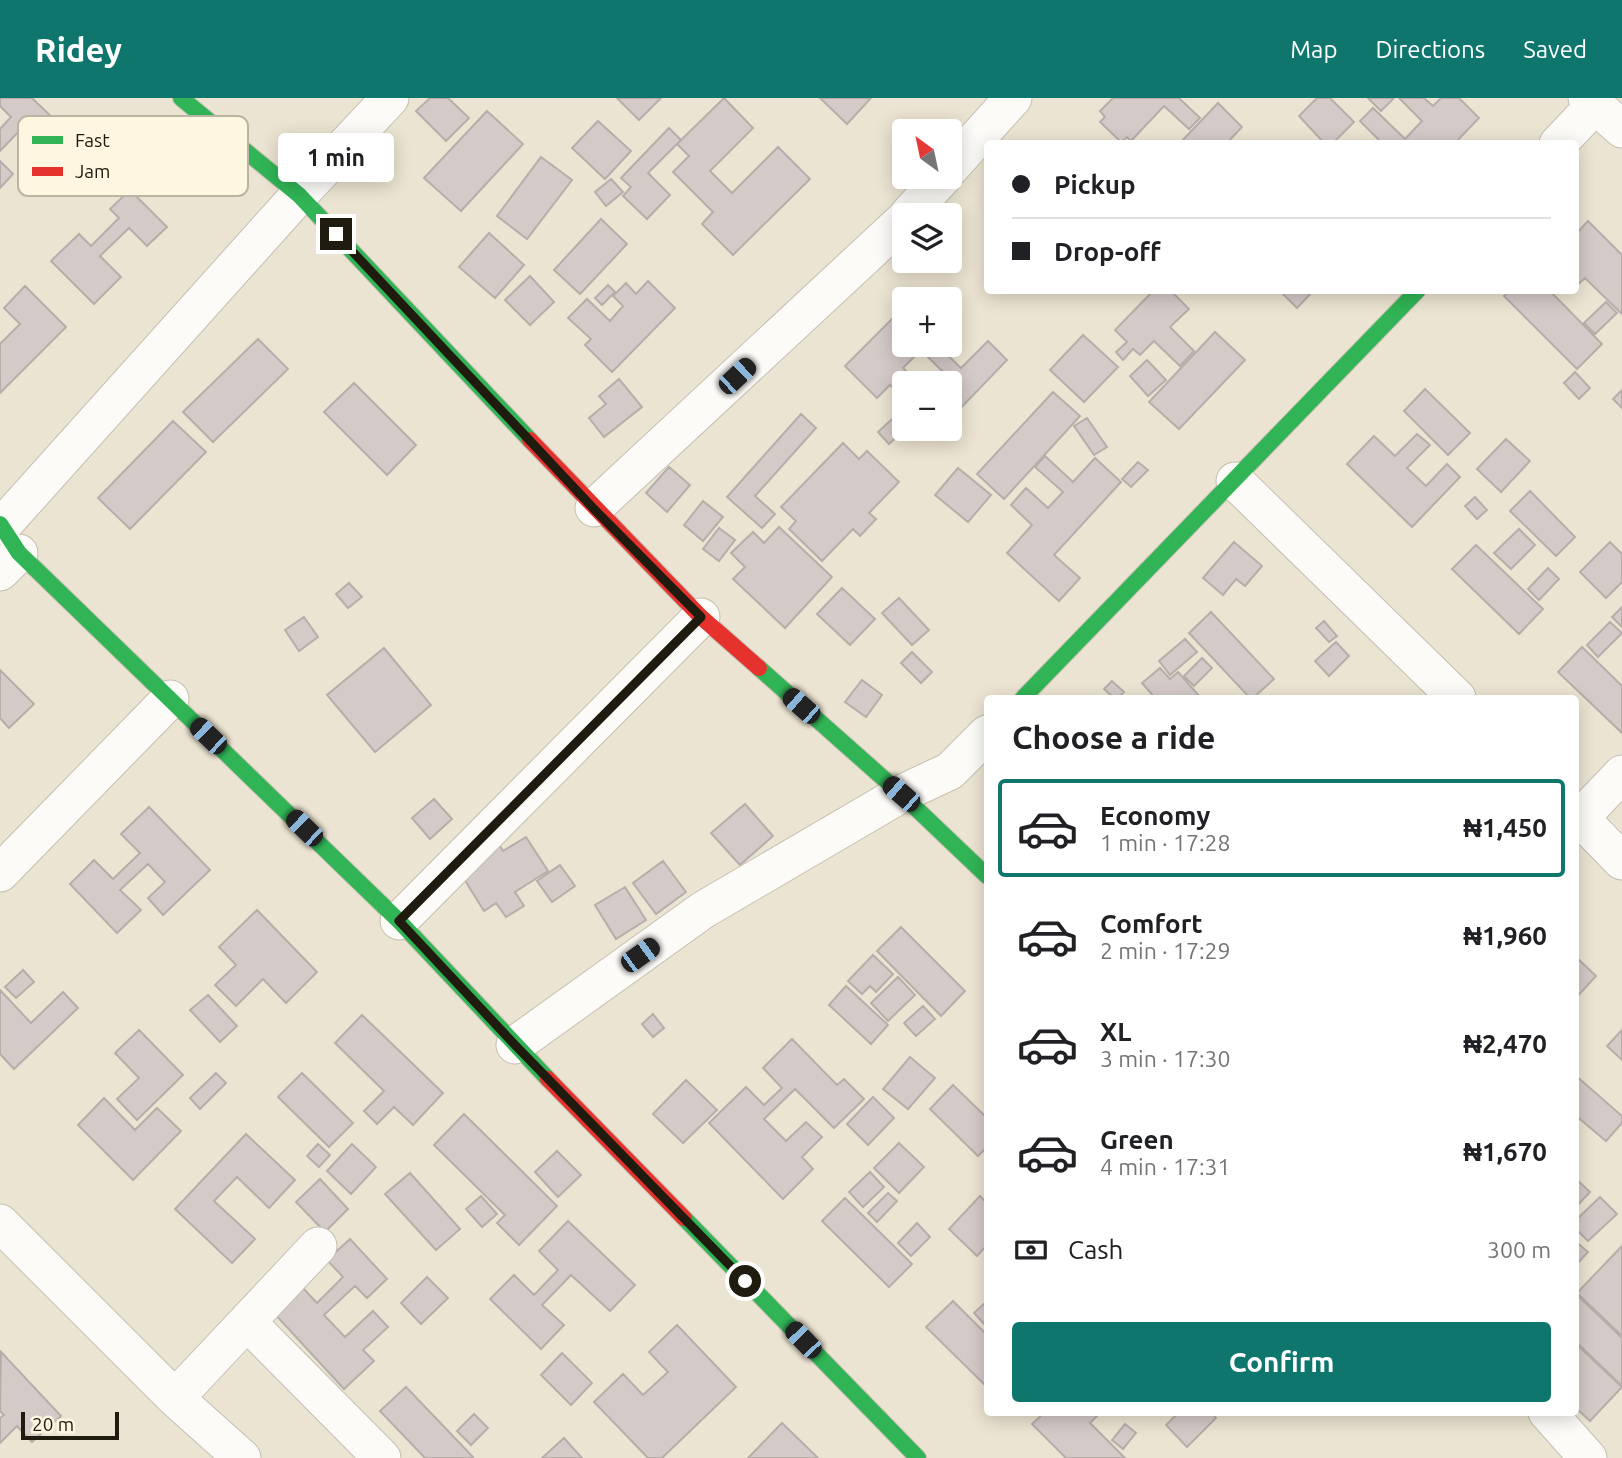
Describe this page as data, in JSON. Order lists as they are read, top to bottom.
{
  "legend": ["Fast", "Jam"],
  "scale_bar": "20 m",
  "north": "top left",
  "page": {
    "header": "Ridey",
    "nav": ["Map", "Directions", "Saved"],
    "map_buttons": ["+", "−"],
    "bubble": "1 min",
    "banner": ["Pickup", "Drop-off"],
    "heading": "Choose a ride",
    "list": [
      {
        "name": "Economy",
        "note": "1 min · 17:28",
        "value": "₦1,450"
      },
      {
        "name": "Comfort",
        "note": "2 min · 17:29",
        "value": "₦1,960"
      },
      {
        "name": "XL",
        "note": "3 min · 17:30",
        "value": "₦2,470"
      },
      {
        "name": "Green",
        "note": "4 min · 17:31",
        "value": "₦1,670"
      }
    ],
    "pay": ["Cash", "300 m"],
    "buttons": "Confirm",
    "scale": "20 m"
  }
}
